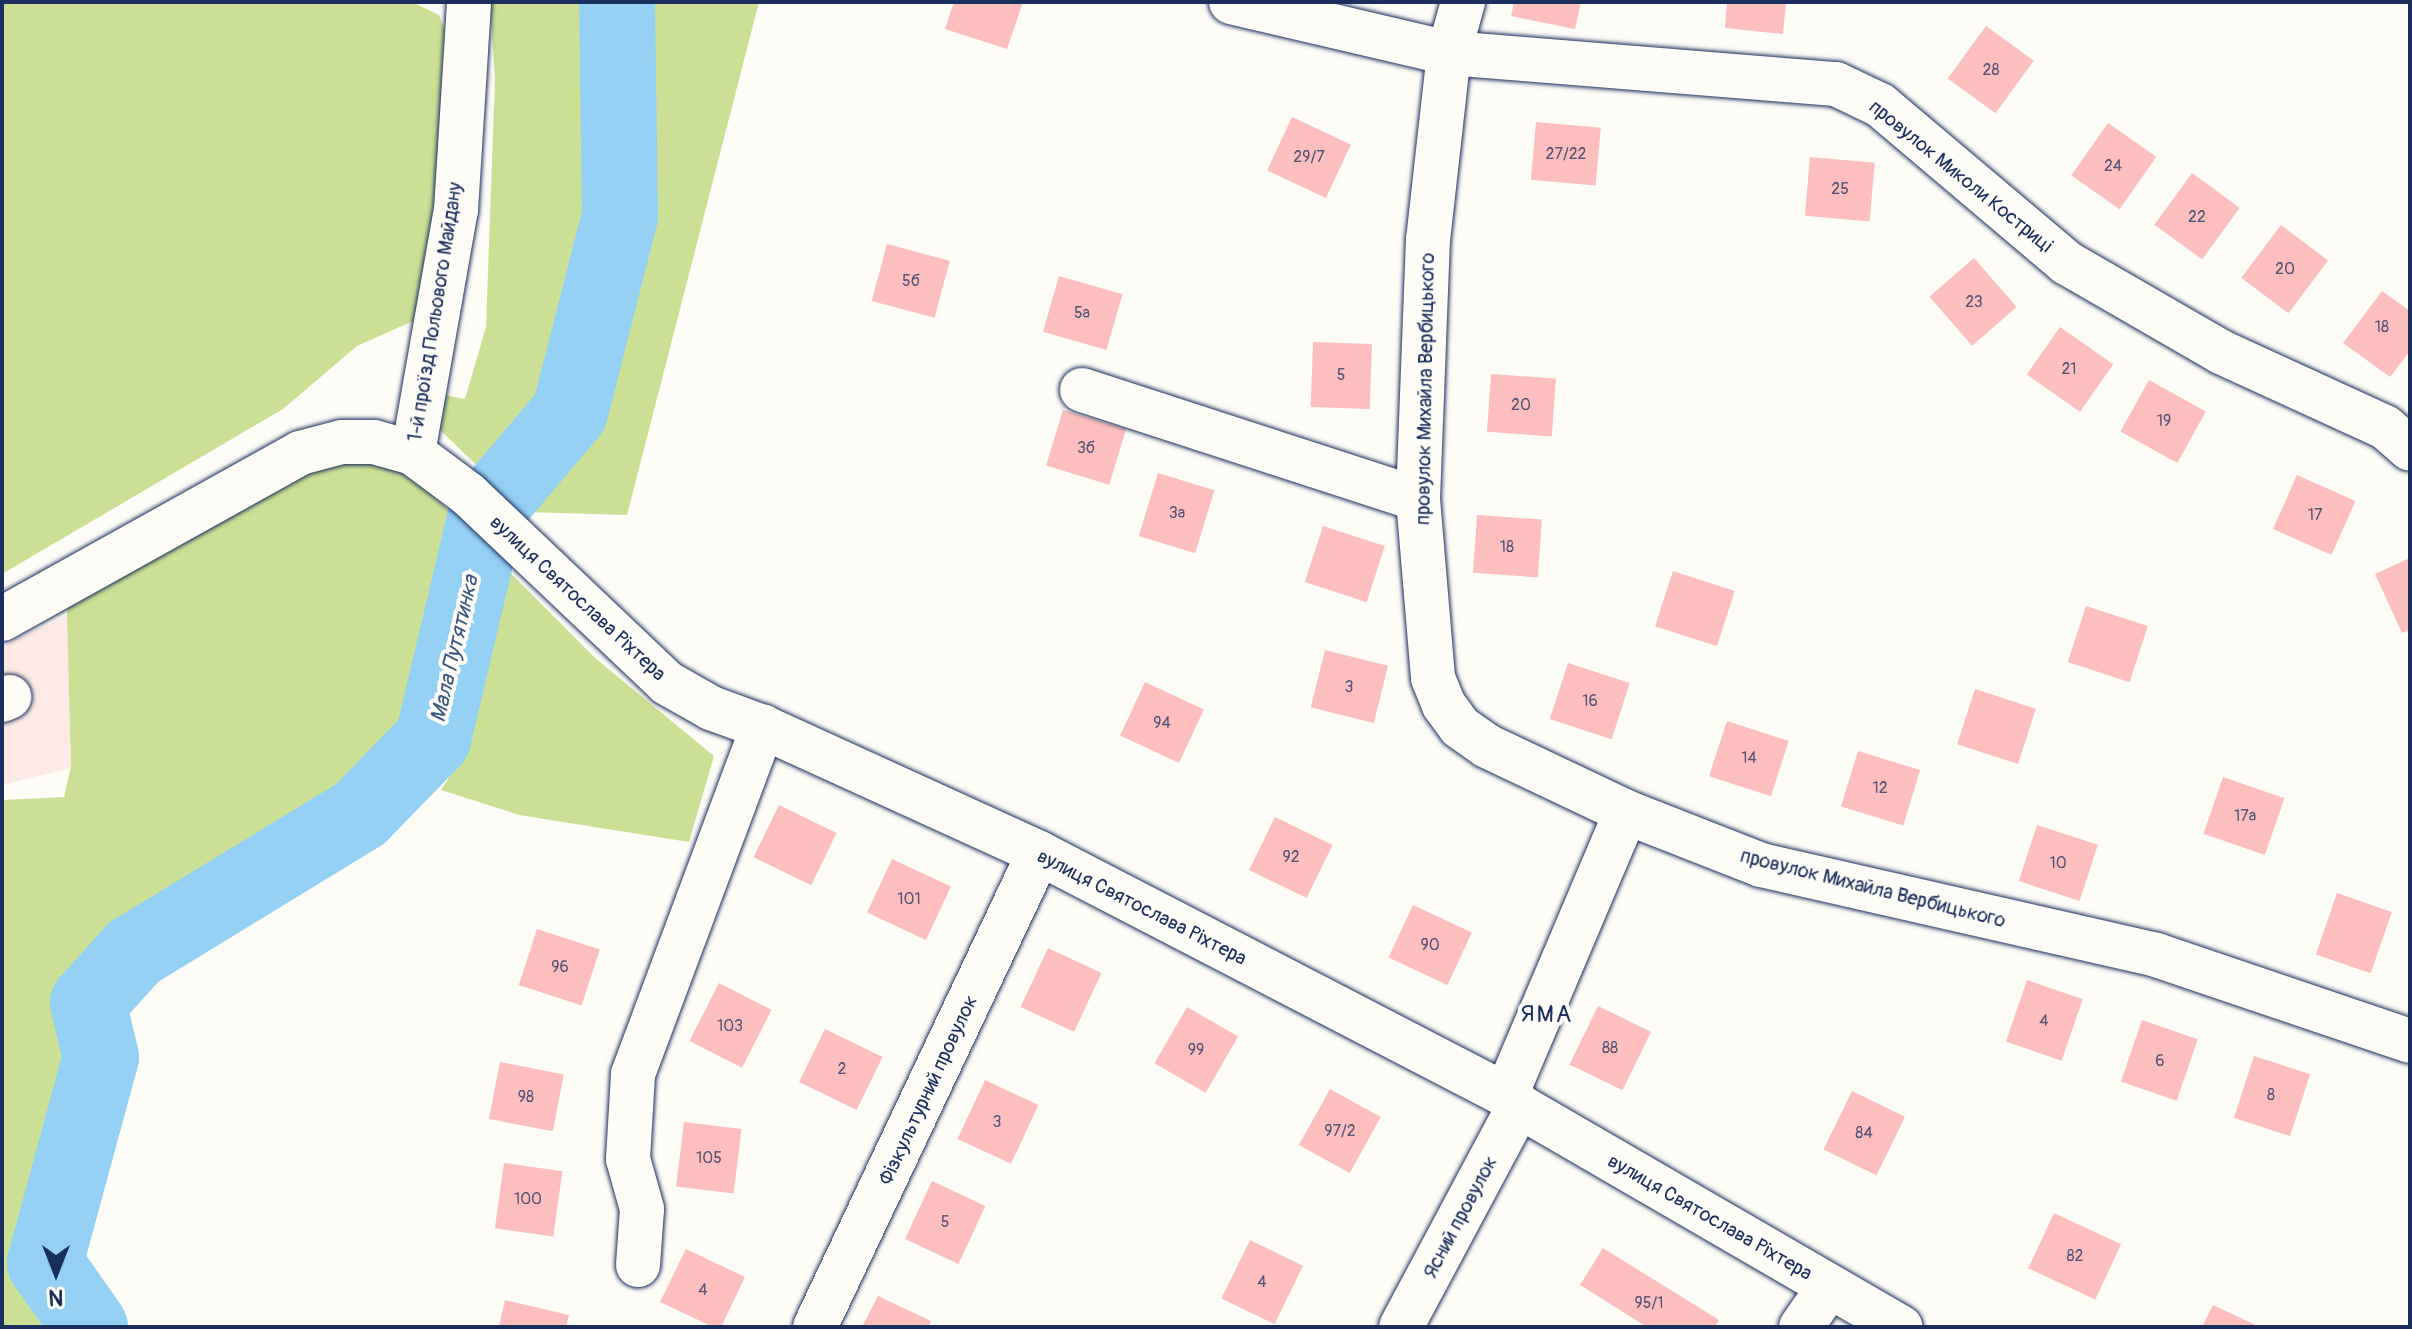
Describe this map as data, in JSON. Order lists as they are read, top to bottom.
{
  "streets": {
    "street": [
      "провулок Миколи Костриці",
      "1-й проїзд Польового Майдану",
      "провулок Михайла Вербицького",
      "вулиця Святослава Ріхтера",
      "Фізкультурний провулок",
      "Ясний провулок"
    ]
  },
  "crossings": [
    ["провулок Миколи Костриці", "провулок Михайла Вербицького"],
    ["1-й проїзд Польового Майдану", "вулиця Святослава Ріхтера"],
    ["провулок Михайла Вербицького", "Ясний провулок"],
    ["вулиця Святослава Ріхтера", "Фізкультурний провулок"],
    ["вулиця Святослава Ріхтера", "Ясний провулок"]
  ],
  "districts": ["ЯМА"],
  "water": ["Мала Путятинка"],
  "house_numbers": [
    "28",
    "27/22",
    "29/7",
    "24",
    "25",
    "22",
    "20",
    "5б",
    "23",
    "5а",
    "18",
    "21",
    "5",
    "20",
    "19",
    "3б",
    "3а",
    "17",
    "18",
    "3",
    "16",
    "94",
    "14",
    "12",
    "17а",
    "92",
    "10",
    "101",
    "90",
    "96",
    "4",
    "103",
    "88",
    "99",
    "6",
    "2",
    "8",
    "98",
    "3",
    "97/2",
    "84",
    "105",
    "100",
    "5",
    "82",
    "4",
    "4",
    "95/1"
  ],
  "north": "bottom"
}
